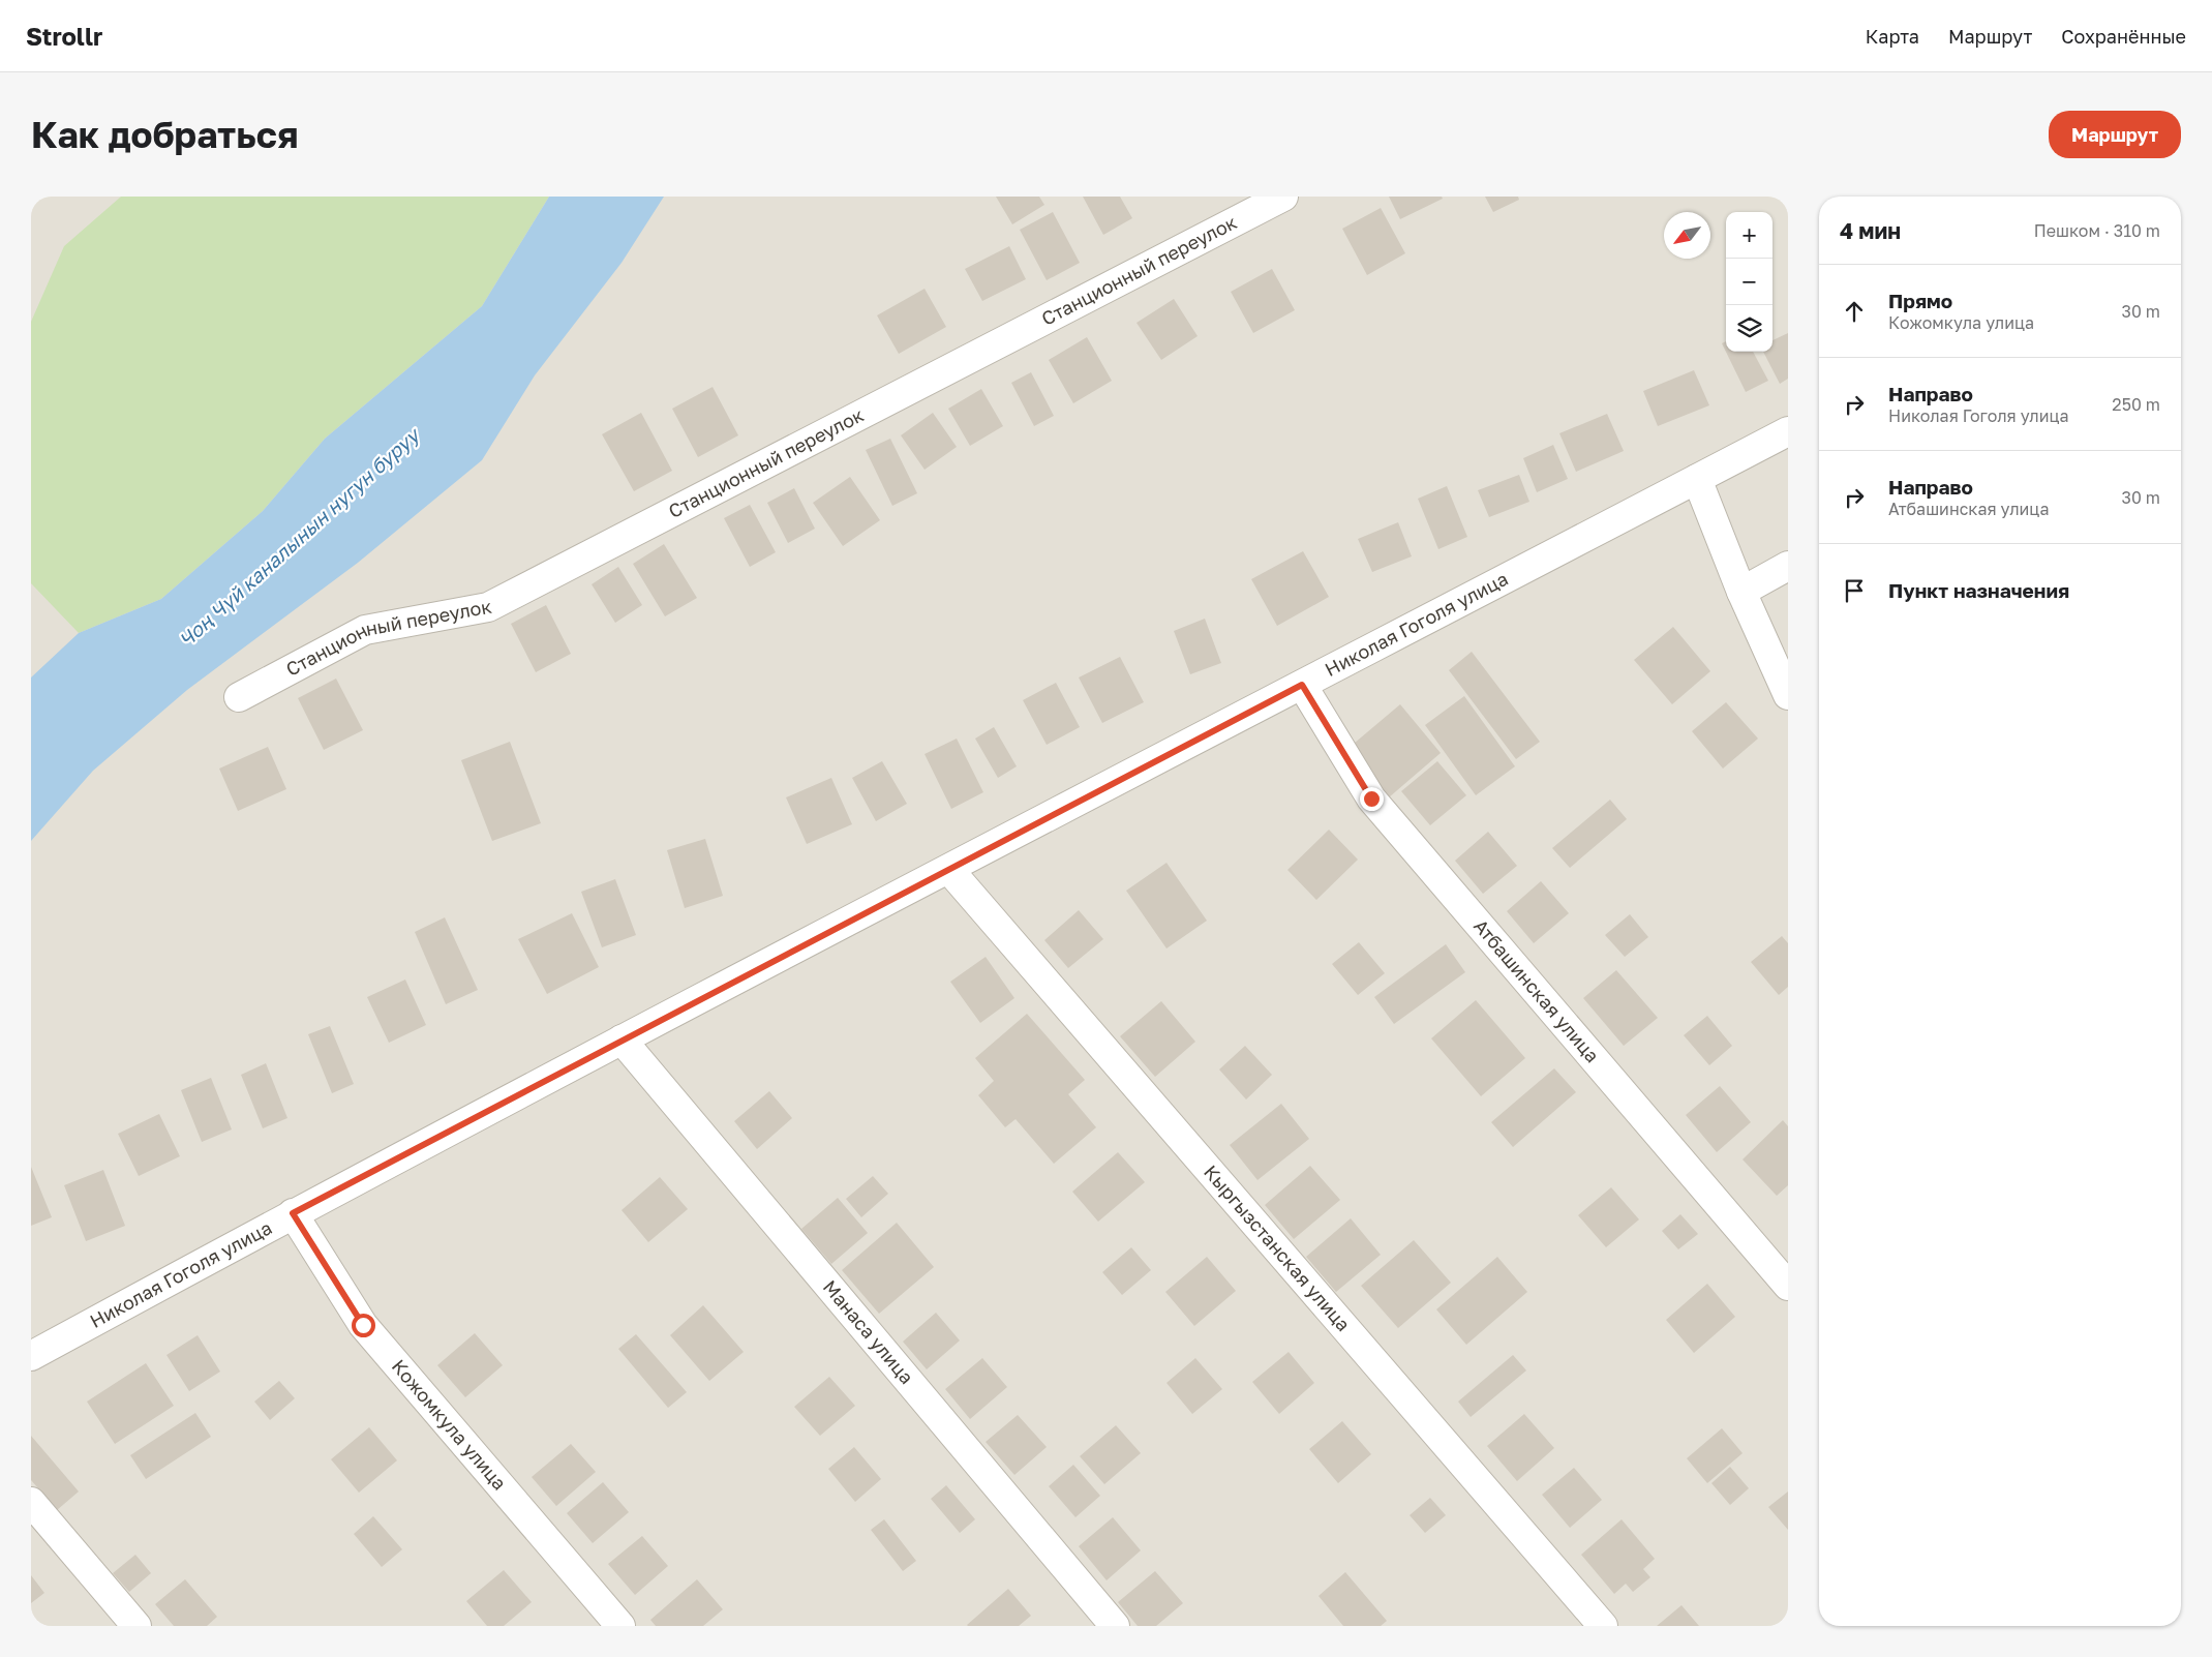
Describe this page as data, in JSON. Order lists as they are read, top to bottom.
{
  "streets": {
    "street": [
      "Станционный переулок",
      "Николая Гоголя улица",
      "Атбашинская улица",
      "Кыргызстанская улица",
      "Манаса улица",
      "Кожомкула улица"
    ]
  },
  "crossings": [
    ["Николая Гоголя улица", "Атбашинская улица"],
    ["Николая Гоголя улица", "Кыргызстанская улица"],
    ["Николая Гоголя улица", "Манаса улица"],
    ["Николая Гоголя улица", "Кожомкула улица"]
  ],
  "water": ["Чоң Чүй каналынын нугун буруу"],
  "north": "bottom left",
  "page": {
    "header": "Strollr",
    "nav": ["Карта", "Маршрут", "Сохранённые"],
    "buttons": "Маршрут",
    "title": "Как добраться",
    "heading": ["4 мин", "Пешком · 310 m"],
    "map_buttons": ["+", "−"],
    "list": [
      ["Прямо", "Кожомкула улица", "30 m"],
      ["Направо", "Николая Гоголя улица", "250 m"],
      ["Направо", "Атбашинская улица", "30 m"],
      "Пункт назначения"
    ]
  }
}
